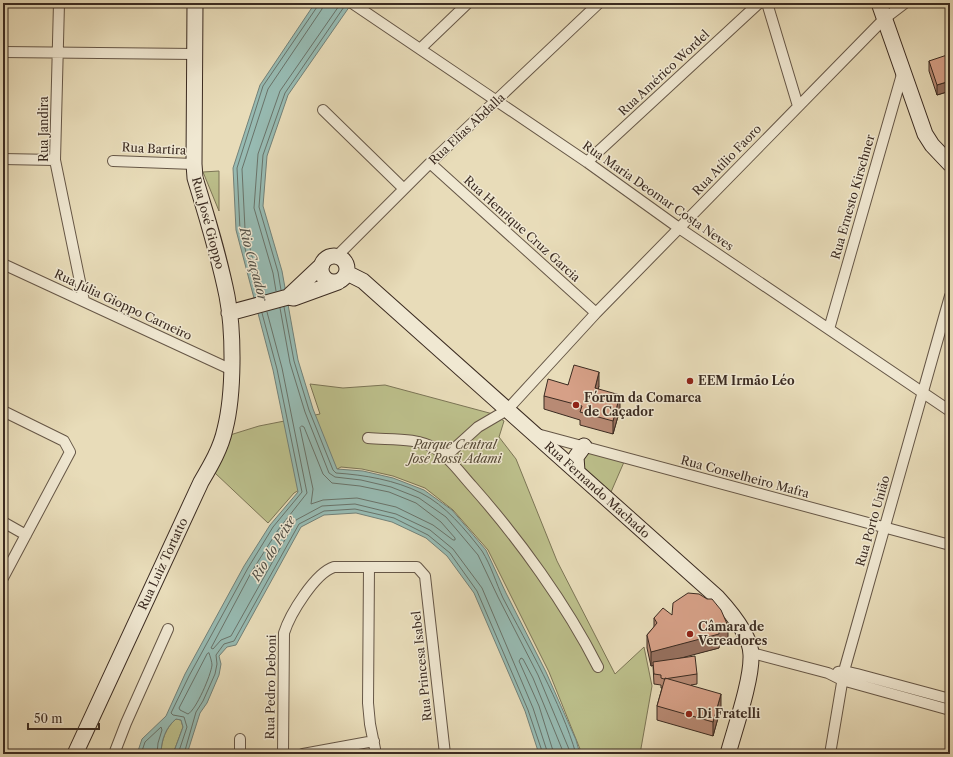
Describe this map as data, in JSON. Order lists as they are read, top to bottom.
{
  "streets": {
    "main road": ["Rua José Gioppo", "Rua Fernando Machado", "Rua Luiz Tortatto"],
    "street": [
      "Rua Américo Wordel",
      "Rua Jandira",
      "Rua Elias Abdalla",
      "Rua Bartira",
      "Rua Atílio Faoro",
      "Rua Maria Deomar Costa Neves",
      "Rua Ernesto Kirschner",
      "Rua Henrique Cruz Garcia",
      "Rua Júlia Gioppo Carneiro",
      "Rua Conselheiro Mafra",
      "Rua Porto União",
      "Rua Princesa Isabel",
      "Rua Pedro Deboni"
    ]
  },
  "crossings": [
    ["Rua Américo Wordel", "Rua Maria Deomar Costa Neves"],
    ["Rua Jandira", "Rua Júlia Gioppo Carneiro"],
    ["Rua Elias Abdalla", "Rua Maria Deomar Costa Neves"],
    ["Rua Elias Abdalla", "Rua Henrique Cruz Garcia"],
    ["Rua Elias Abdalla", "Rua Fernando Machado"],
    ["Rua Bartira", "Rua José Gioppo"],
    ["Rua Atílio Faoro", "Rua Maria Deomar Costa Neves"],
    ["Rua Atílio Faoro", "Rua Henrique Cruz Garcia"],
    ["Rua Atílio Faoro", "Rua Fernando Machado"],
    ["Rua Maria Deomar Costa Neves", "Rua Ernesto Kirschner"],
    ["Rua Maria Deomar Costa Neves", "Rua Porto União"],
    ["Rua José Gioppo", "Rua Júlia Gioppo Carneiro"],
    ["Rua José Gioppo", "Rua Luiz Tortatto"],
    ["Rua Júlia Gioppo Carneiro", "Rua Luiz Tortatto"],
    ["Rua Conselheiro Mafra", "Rua Fernando Machado"],
    ["Rua Conselheiro Mafra", "Rua Porto União"],
    ["Rua Princesa Isabel", "Rua Pedro Deboni"]
  ],
  "water": ["Rio Caçador", "Rio do Peixe"],
  "parks": ["Parque Central José Rossi Adami"],
  "places": [
    "EEM Irmão Léo",
    "Fórum da Comarca de Caçador",
    "Câmara de Vereadores",
    "Di Fratelli"
  ],
  "scale_bar": "50 m"
}
